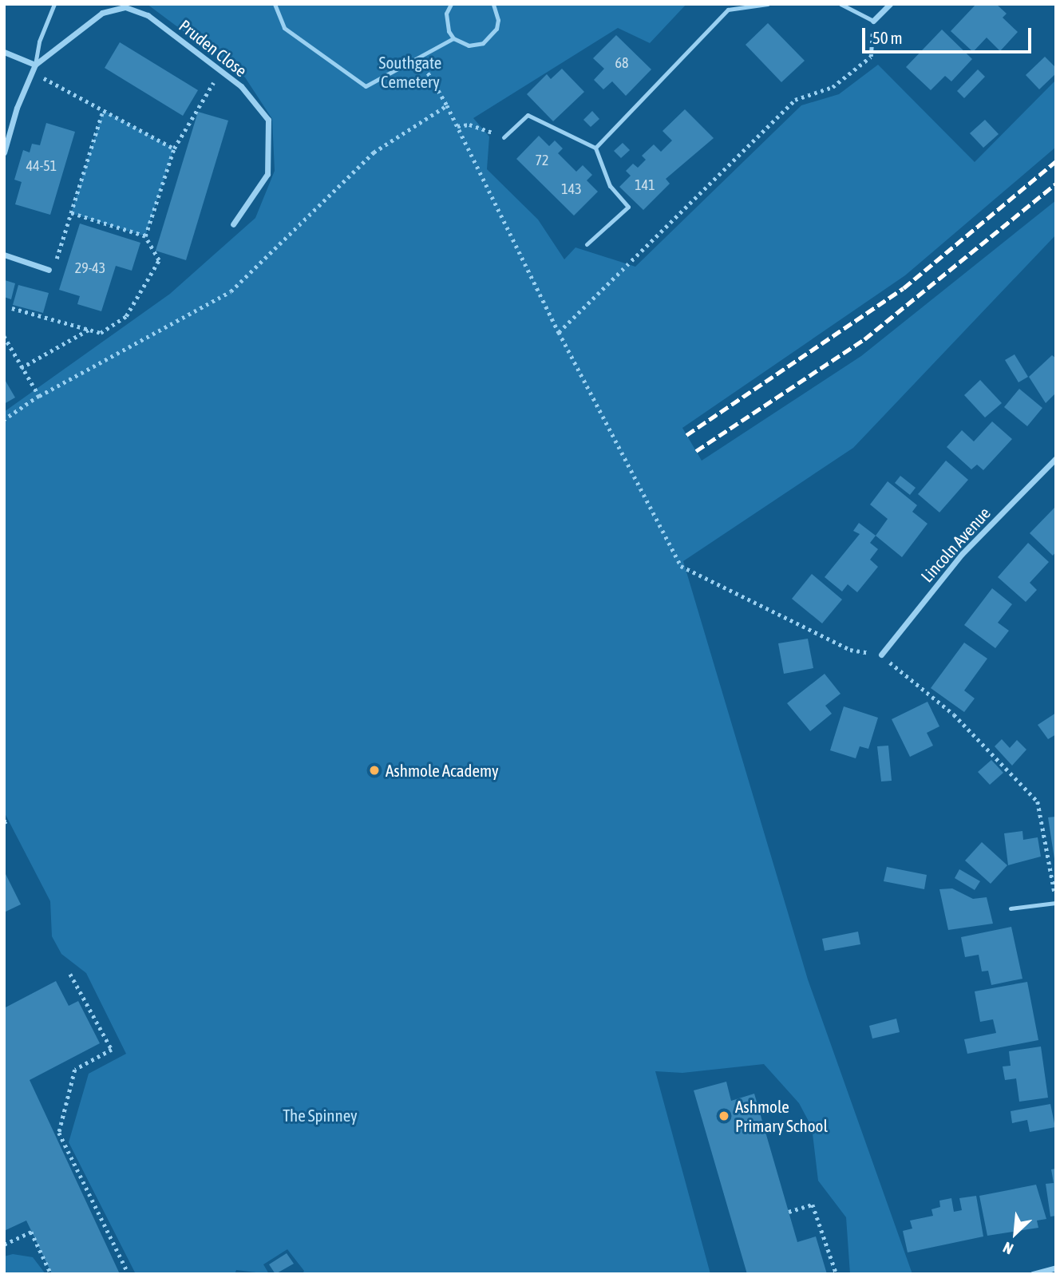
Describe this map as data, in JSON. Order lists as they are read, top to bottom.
{
  "streets": {
    "street": ["Pruden Close", "Lincoln Avenue"]
  },
  "parks": ["Southgate Cemetery", "The Spinney"],
  "places": ["Ashmole Academy", "Ashmole Primary School"],
  "house_numbers": [
    "68",
    "72",
    "44-51",
    "141",
    "143",
    "29-43"
  ],
  "scale_bar": "50 m",
  "north": "bottom left"
}
